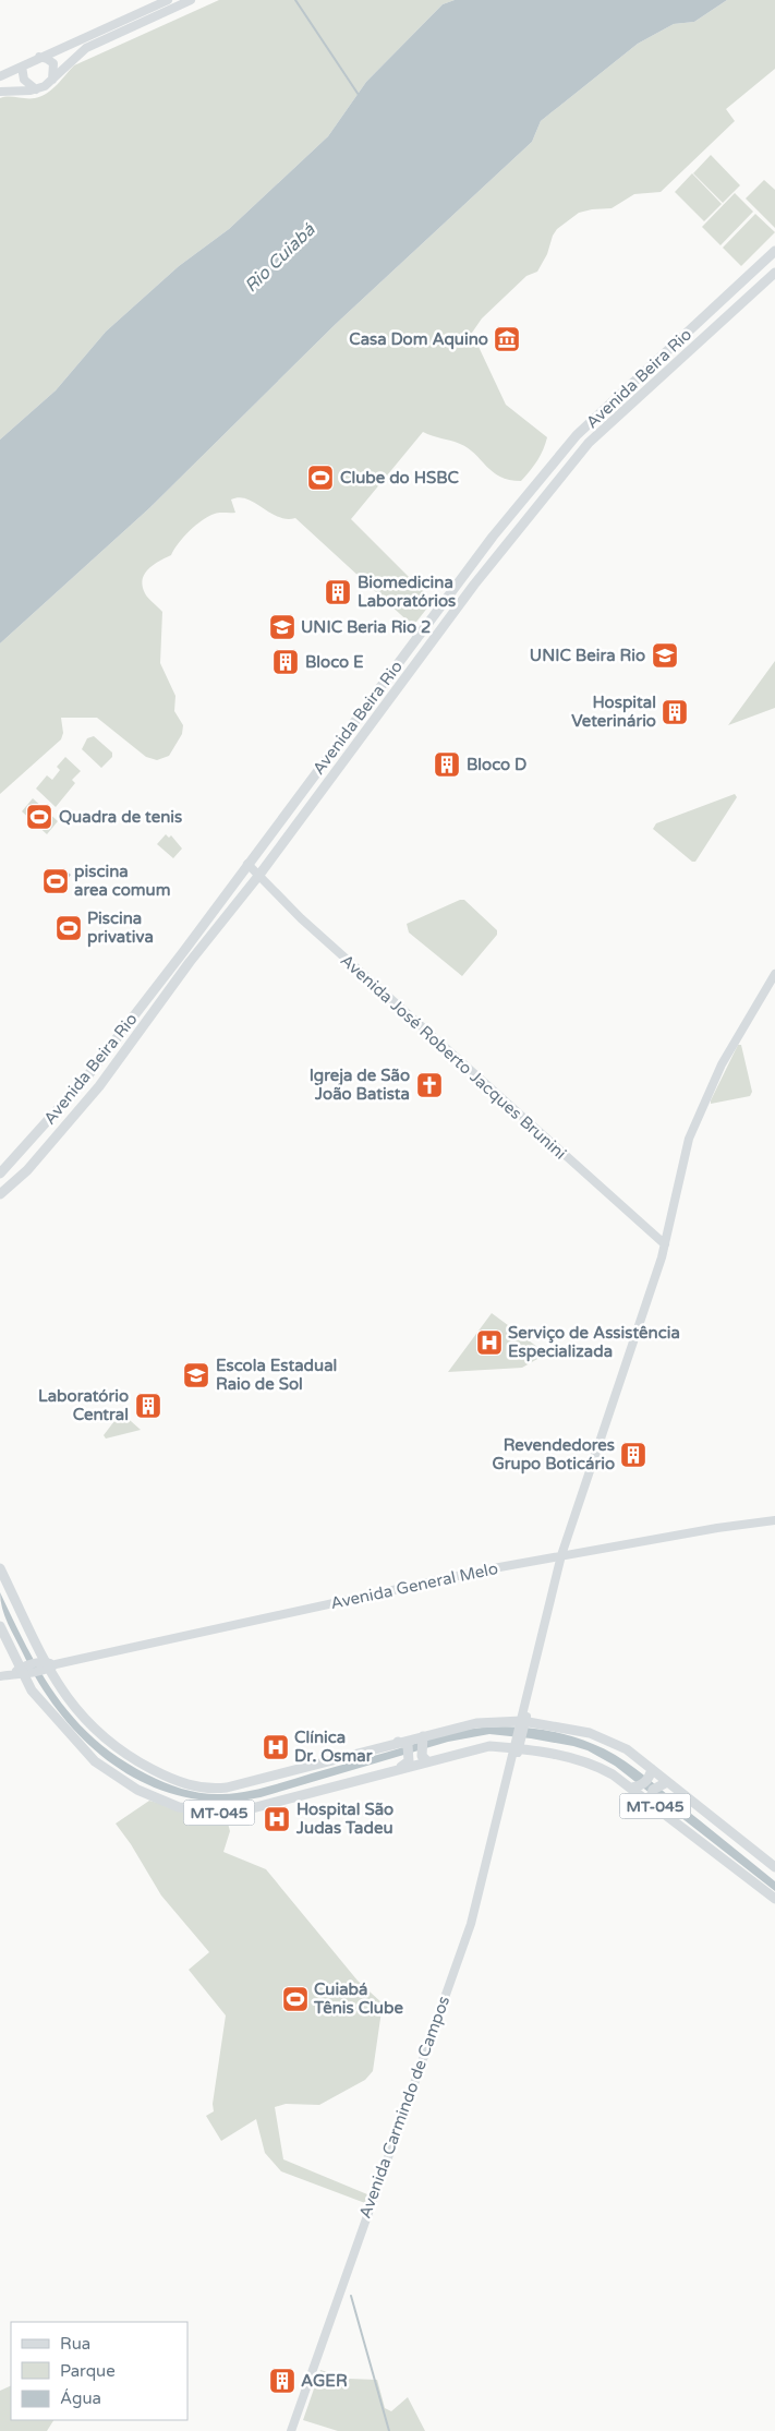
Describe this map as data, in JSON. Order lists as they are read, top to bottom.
{
  "streets": {
    "main road": [
      "Avenida Beira Rio",
      "Avenida José Roberto Jacques Brunini",
      "Avenida General Melo",
      "MT-045",
      "Avenida Carmindo de Campos"
    ]
  },
  "crossings": [
    ["Avenida Beira Rio", "Avenida José Roberto Jacques Brunini"],
    ["Avenida José Roberto Jacques Brunini", "Avenida Carmindo de Campos"],
    ["Avenida General Melo", "MT-045"],
    ["Avenida General Melo", "Avenida Carmindo de Campos"],
    ["MT-045", "Avenida Carmindo de Campos"]
  ],
  "water": ["Rio Cuiabá"],
  "places": {
    "museum": ["Casa Dom Aquino"],
    "sports": [
      "Clube do HSBC",
      "Quadra de tenis",
      "piscina area comum",
      "Piscina privativa",
      "Cuiabá Tênis Clube"
    ],
    "building": [
      "Biomedicina Laboratórios",
      "Bloco E",
      "Hospital Veterinário",
      "Bloco D",
      "Laboratório Central",
      "Revendedores Grupo Boticário",
      "AGER"
    ],
    "school or university": ["UNIC Beria Rio 2", "UNIC Beira Rio", "Escola Estadual Raio de Sol"],
    "church": ["Igreja de São João Batista"],
    "hospital": ["Serviço de Assistência Especializada", "Clínica Dr. Osmar", "Hospital São Judas Tadeu"]
  },
  "legend": ["Rua", "Parque", "Água"]
}
